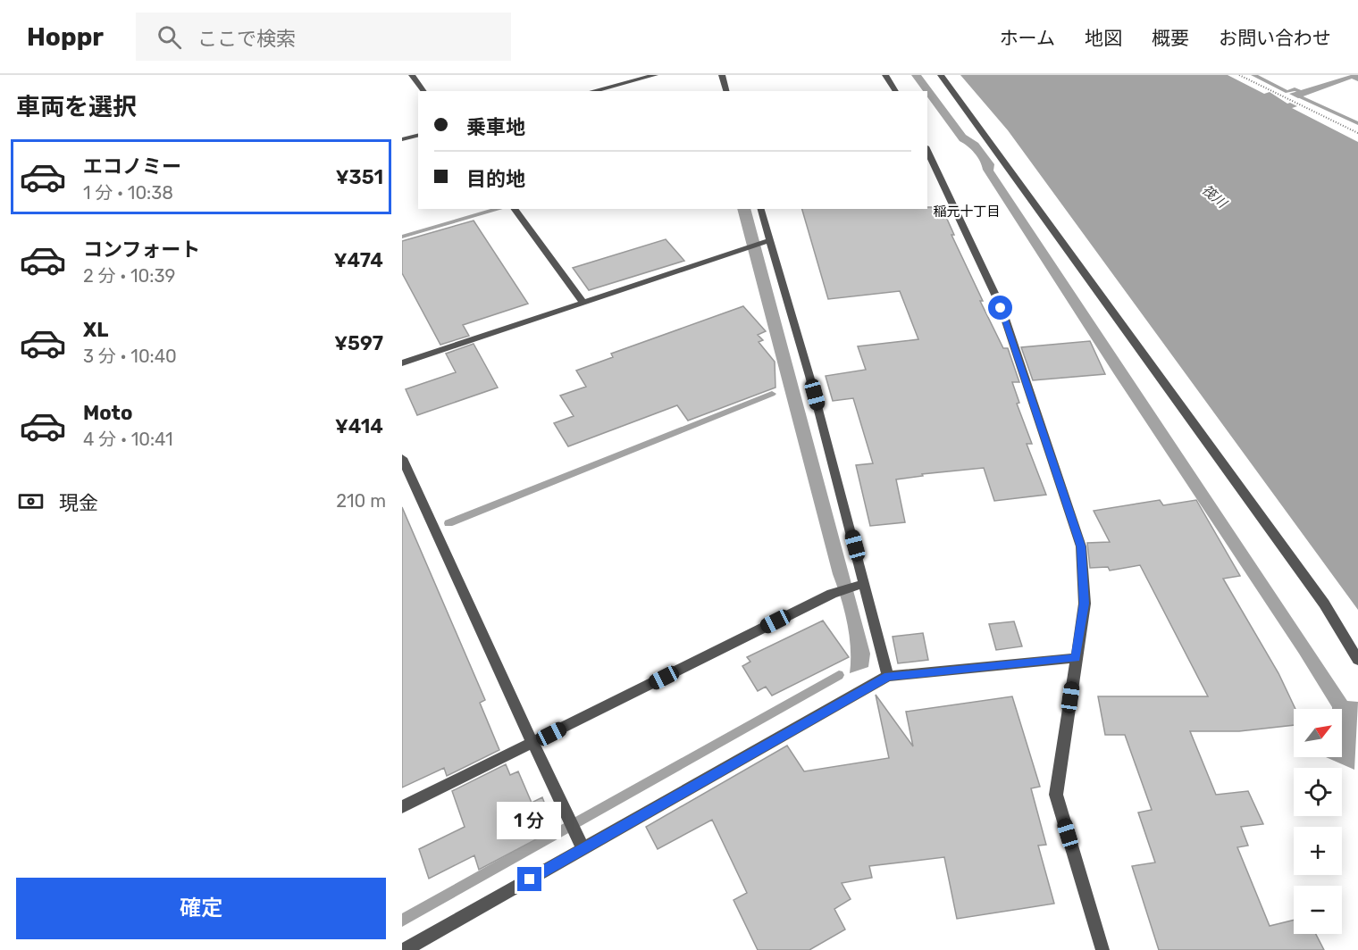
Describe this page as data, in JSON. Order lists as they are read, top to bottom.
{
  "districts": ["稲元十丁目"],
  "water": ["筏川"],
  "north": "top right",
  "page": {
    "header": "Hoppr",
    "search": "ここで検索",
    "nav": [
      "ホーム",
      "地図",
      "概要",
      "お問い合わせ"
    ],
    "heading": "車両を選択",
    "banner": ["乗車地", "目的地"],
    "list": [
      {
        "name": "エコノミー",
        "note": "1 分 · 10:38",
        "value": "¥351"
      },
      {
        "name": "コンフォート",
        "note": "2 分 · 10:39",
        "value": "¥474"
      },
      {
        "name": "XL",
        "note": "3 分 · 10:40",
        "value": "¥597"
      },
      {
        "name": "Moto",
        "note": "4 分 · 10:41",
        "value": "¥414"
      }
    ],
    "pay": ["現金", "210 m"],
    "map_buttons": ["+", "−"],
    "bubble": "1 分",
    "buttons": "確定"
  }
}
